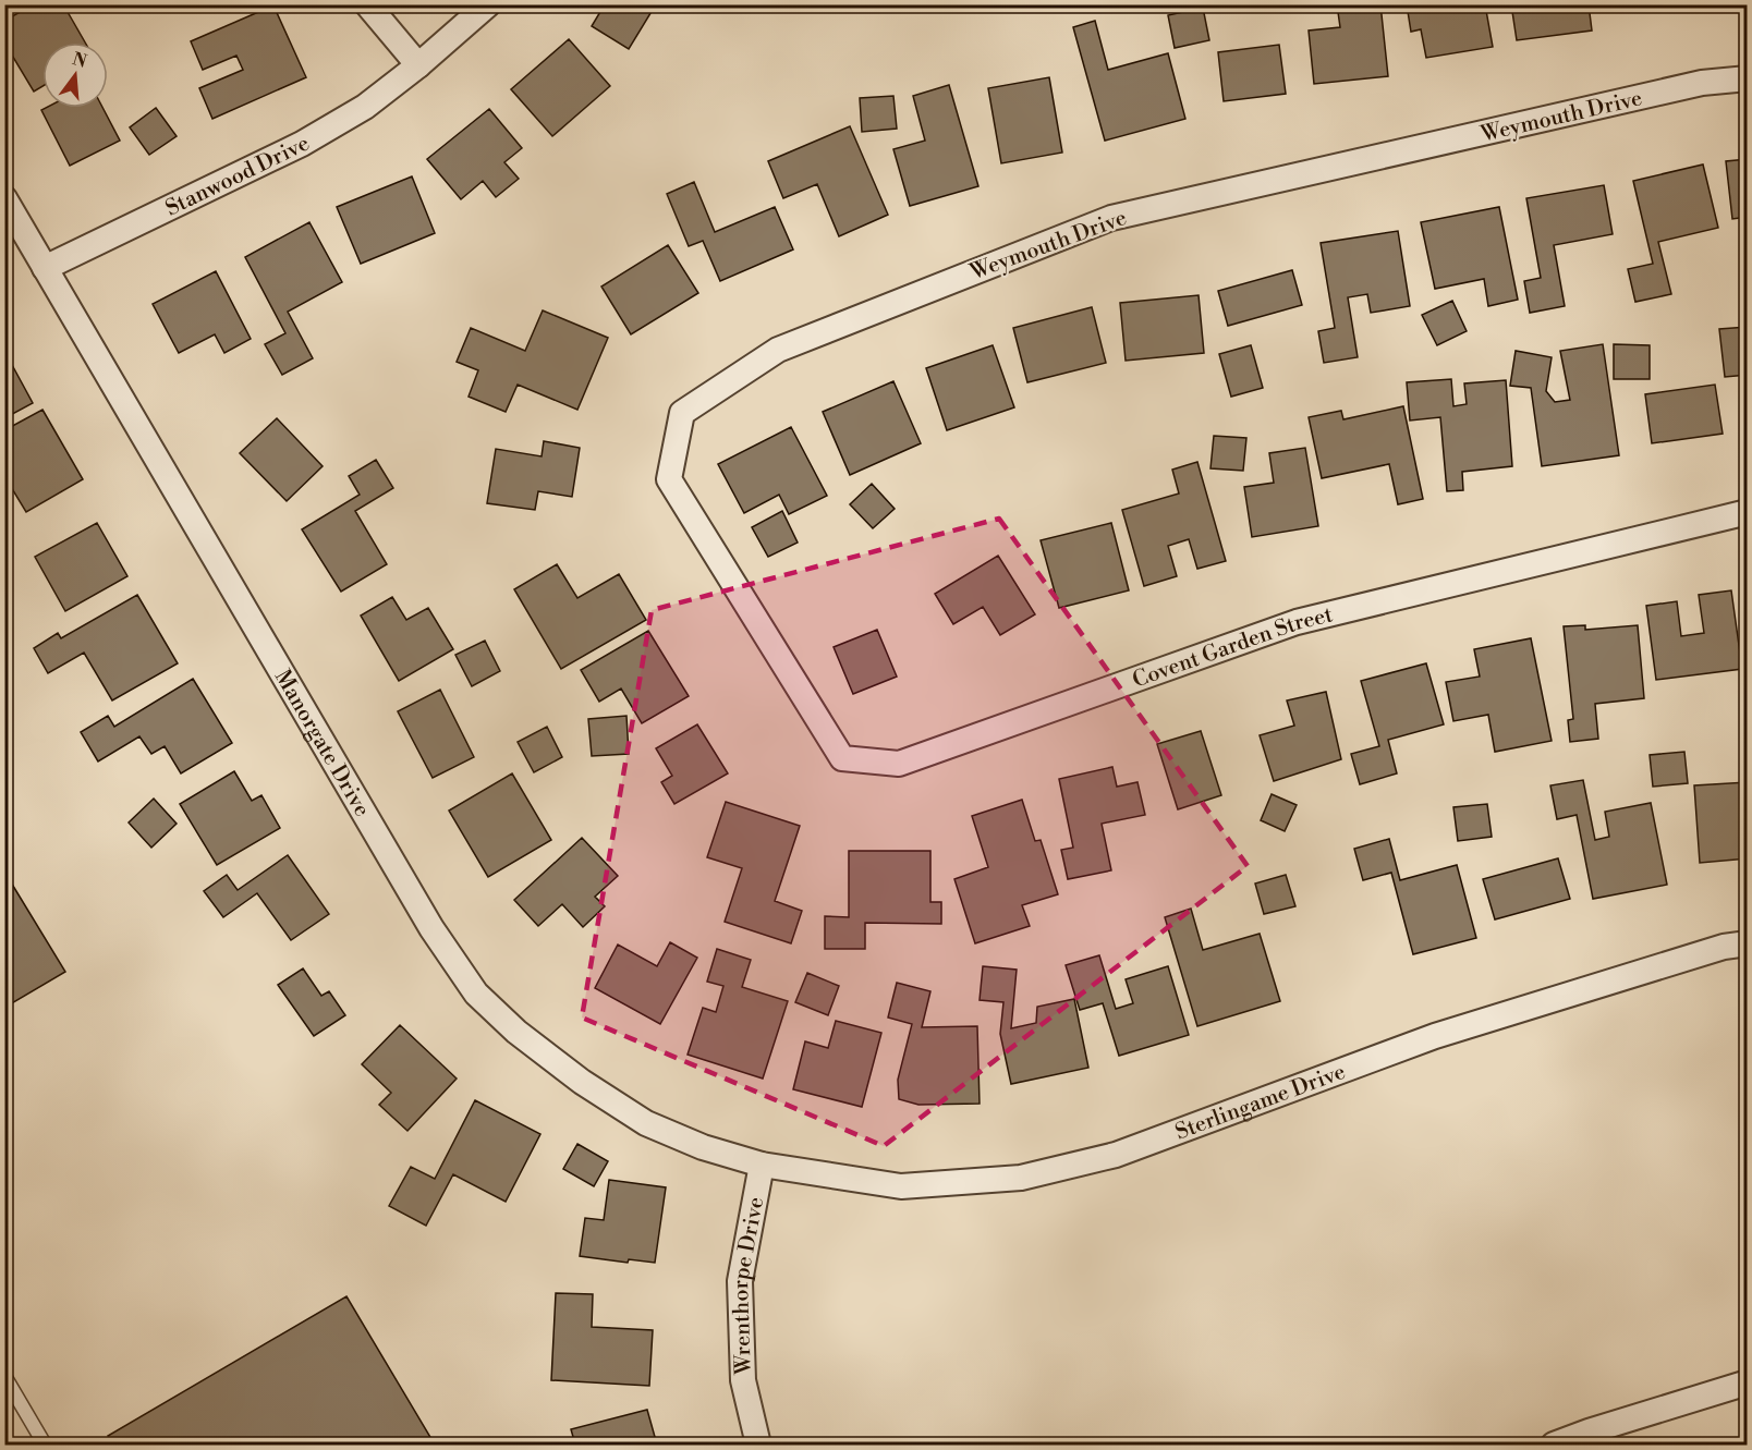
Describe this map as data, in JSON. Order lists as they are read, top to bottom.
{
  "streets": {
    "street": [
      "Weymouth Drive",
      "Stanwood Drive",
      "Covent Garden Street",
      "Manorgate Drive",
      "Sterlingame Drive",
      "Wrenthorpe Drive"
    ]
  },
  "crossings": [
    ["Weymouth Drive", "Covent Garden Street"],
    ["Stanwood Drive", "Manorgate Drive"],
    ["Manorgate Drive", "Sterlingame Drive"],
    ["Manorgate Drive", "Wrenthorpe Drive"],
    ["Sterlingame Drive", "Wrenthorpe Drive"]
  ],
  "north": "top"
}
